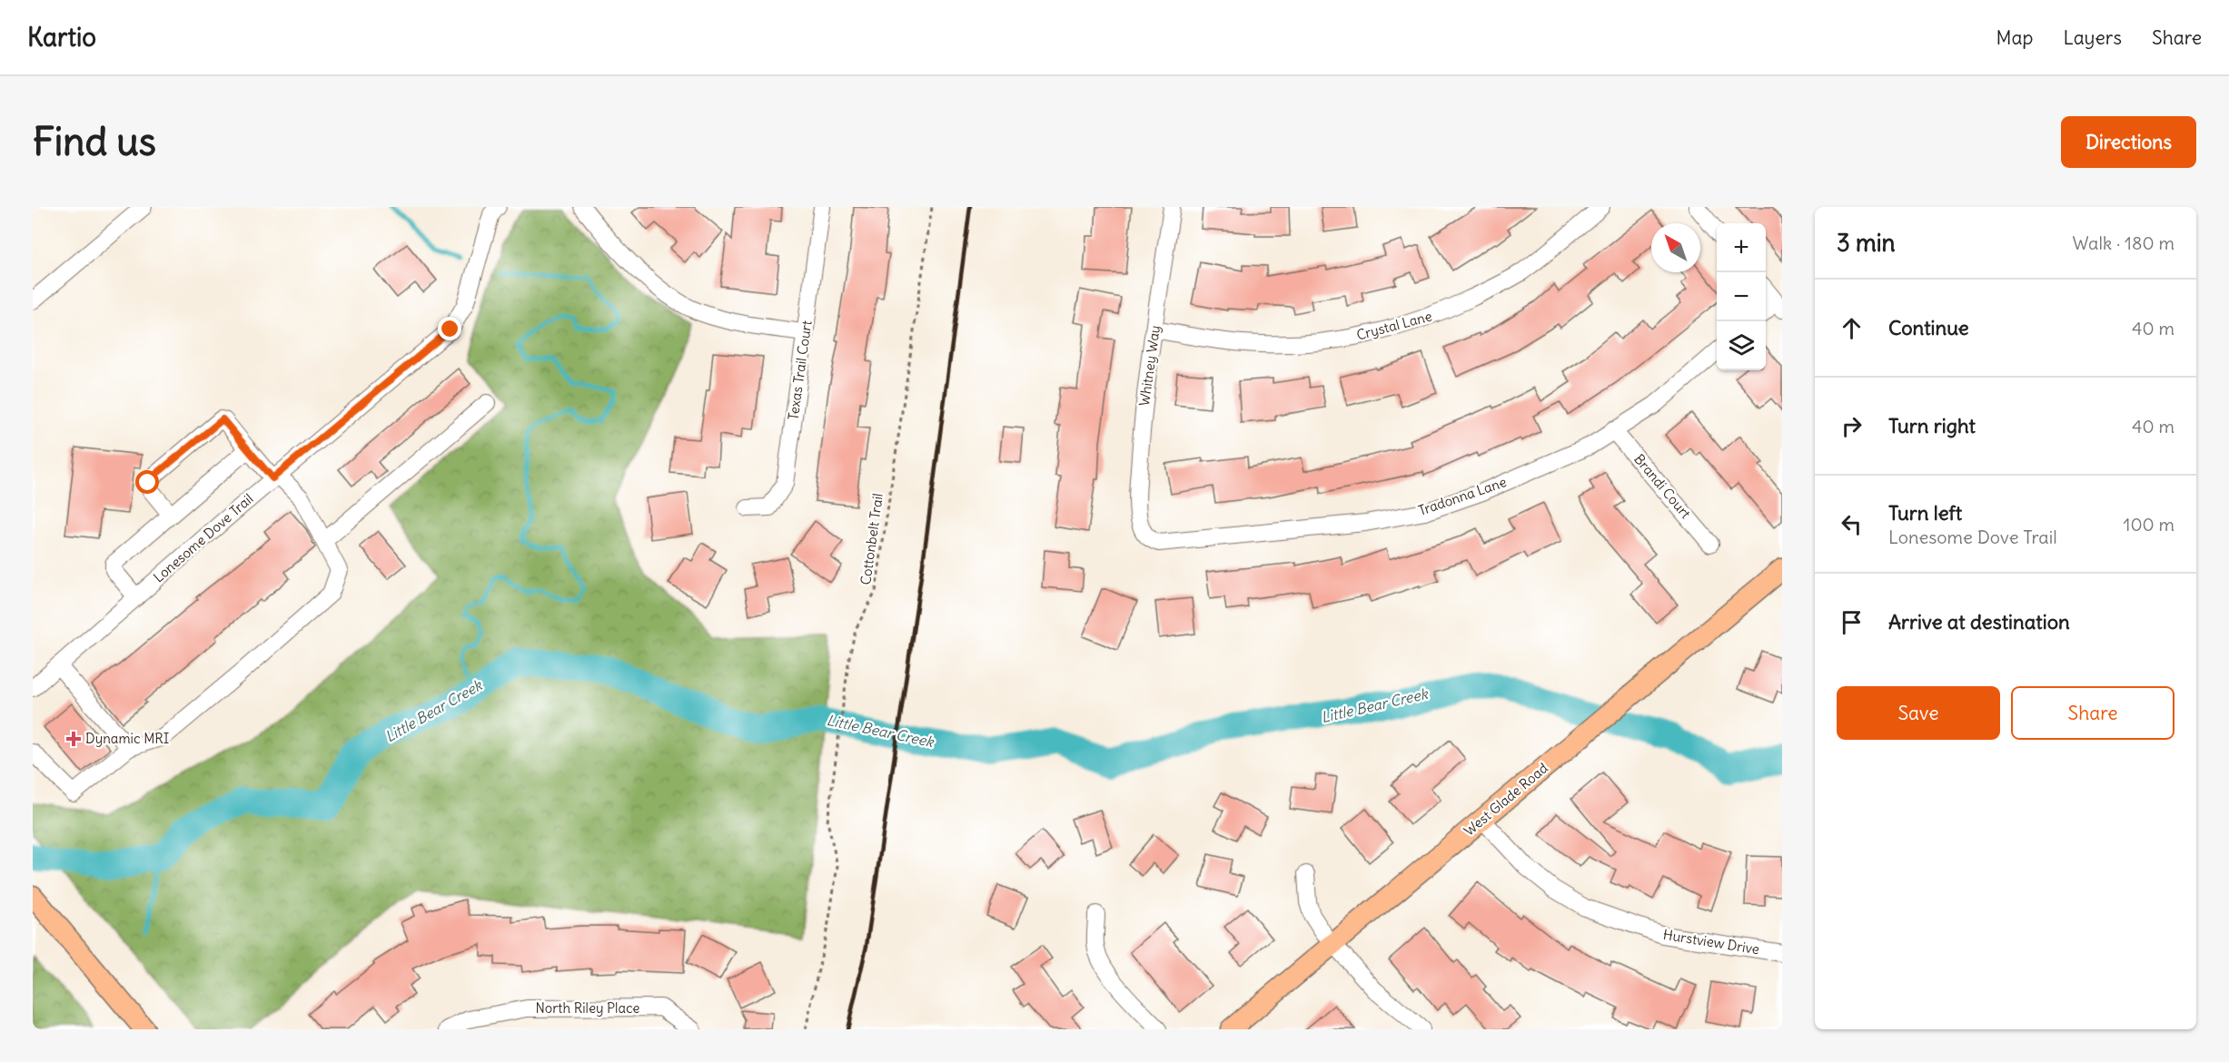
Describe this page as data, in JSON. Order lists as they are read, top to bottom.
{
  "streets": {
    "main road": ["West Glade Road"],
    "street": [
      "Crystal Lane",
      "Whitney Way",
      "Texas Trail Court",
      "Brandi Court",
      "Tradonna Lane",
      "Lonesome Dove Trail",
      "Hurstview Drive",
      "North Riley Place"
    ],
    "path": ["Cottonbelt Trail"]
  },
  "crossings": [
    ["Crystal Lane", "Whitney Way"],
    ["Whitney Way", "Tradonna Lane"],
    ["Brandi Court", "Tradonna Lane"],
    ["West Glade Road", "Hurstview Drive"]
  ],
  "water": ["Little Bear Creek"],
  "places": {
    "health": ["Dynamic MRI"]
  },
  "north": "top left",
  "page": {
    "header": "Kartio",
    "nav": ["Map", "Layers", "Share"],
    "buttons": [
      "Directions",
      ["Save", "Share"]
    ],
    "title": "Find us",
    "heading": ["3 min", "Walk · 180 m"],
    "map_buttons": ["+", "−"],
    "list": [
      ["Continue", "40 m"],
      ["Turn right", "40 m"],
      ["Turn left", "Lonesome Dove Trail", "100 m"],
      "Arrive at destination"
    ]
  }
}
